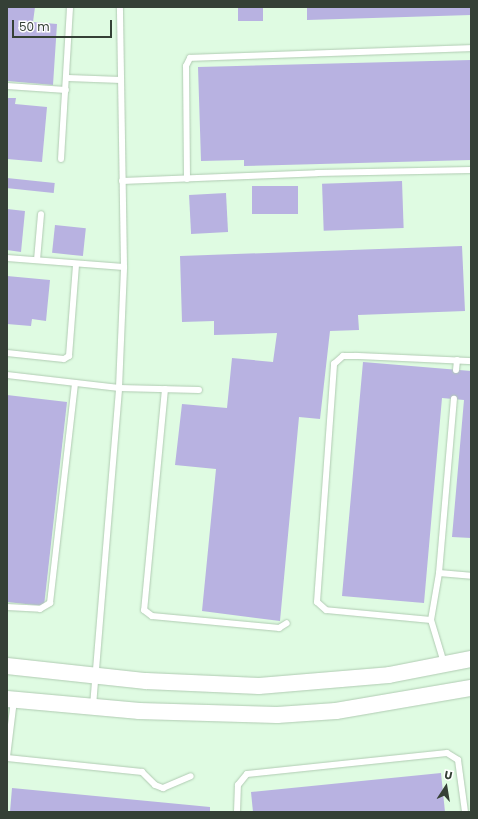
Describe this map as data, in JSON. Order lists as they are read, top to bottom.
{
  "scale_bar": "50 m",
  "north": "top"
}
